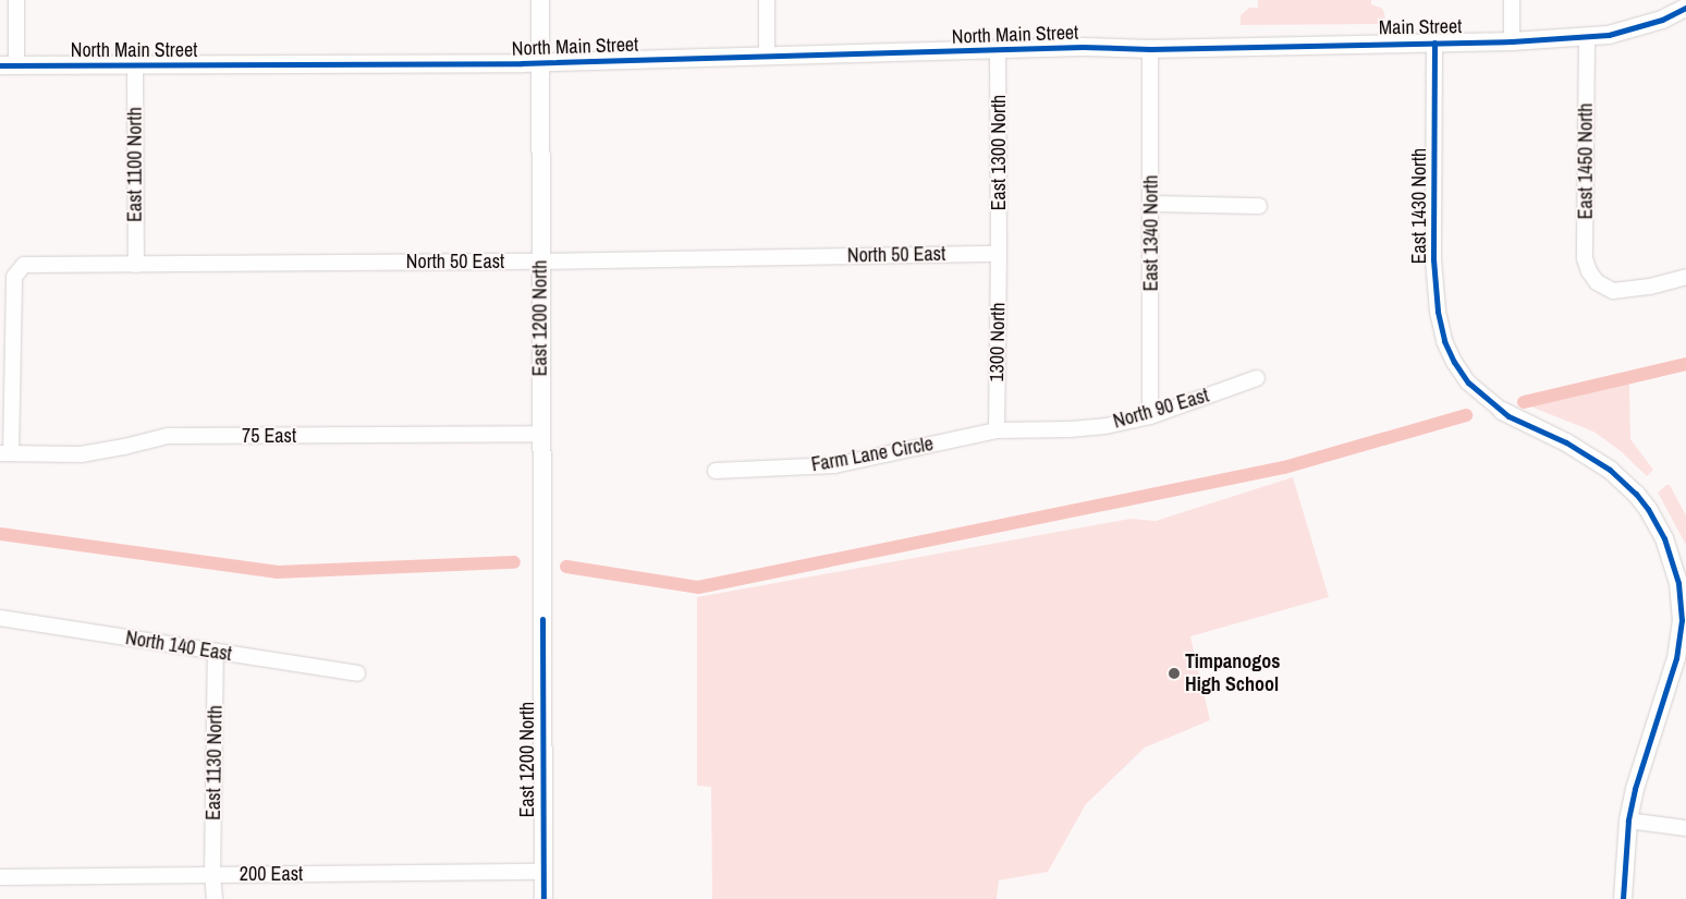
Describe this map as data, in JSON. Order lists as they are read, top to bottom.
{
  "streets": {
    "street": [
      "Main Street",
      "North Main Street",
      "East 1300 North",
      "East 1450 North",
      "East 1100 North",
      "East 1430 North",
      "East 1340 North",
      "North 50 East",
      "East 1200 North",
      "1300 North",
      "North 90 East",
      "75 East",
      "Farm Lane Circle",
      "North 140 East",
      "East 1130 North",
      "200 East"
    ]
  },
  "crossings": [
    ["Main Street", "North Main Street"],
    ["Main Street", "East 1450 North"],
    ["Main Street", "East 1430 North"],
    ["Main Street", "East 1340 North"],
    ["North Main Street", "East 1300 North"],
    ["North Main Street", "East 1100 North"],
    ["North Main Street", "East 1340 North"],
    ["North Main Street", "East 1200 North"],
    ["East 1300 North", "North 50 East"],
    ["East 1300 North", "1300 North"],
    ["East 1100 North", "North 50 East"],
    ["East 1340 North", "North 90 East"],
    ["North 50 East", "East 1200 North"],
    ["North 50 East", "1300 North"],
    ["North 50 East", "75 East"],
    ["East 1200 North", "75 East"],
    ["East 1200 North", "200 East"],
    ["1300 North", "North 90 East"],
    ["1300 North", "Farm Lane Circle"],
    ["North 90 East", "Farm Lane Circle"],
    ["North 140 East", "East 1130 North"],
    ["East 1130 North", "200 East"]
  ],
  "places": ["Timpanogos High School"]
}
